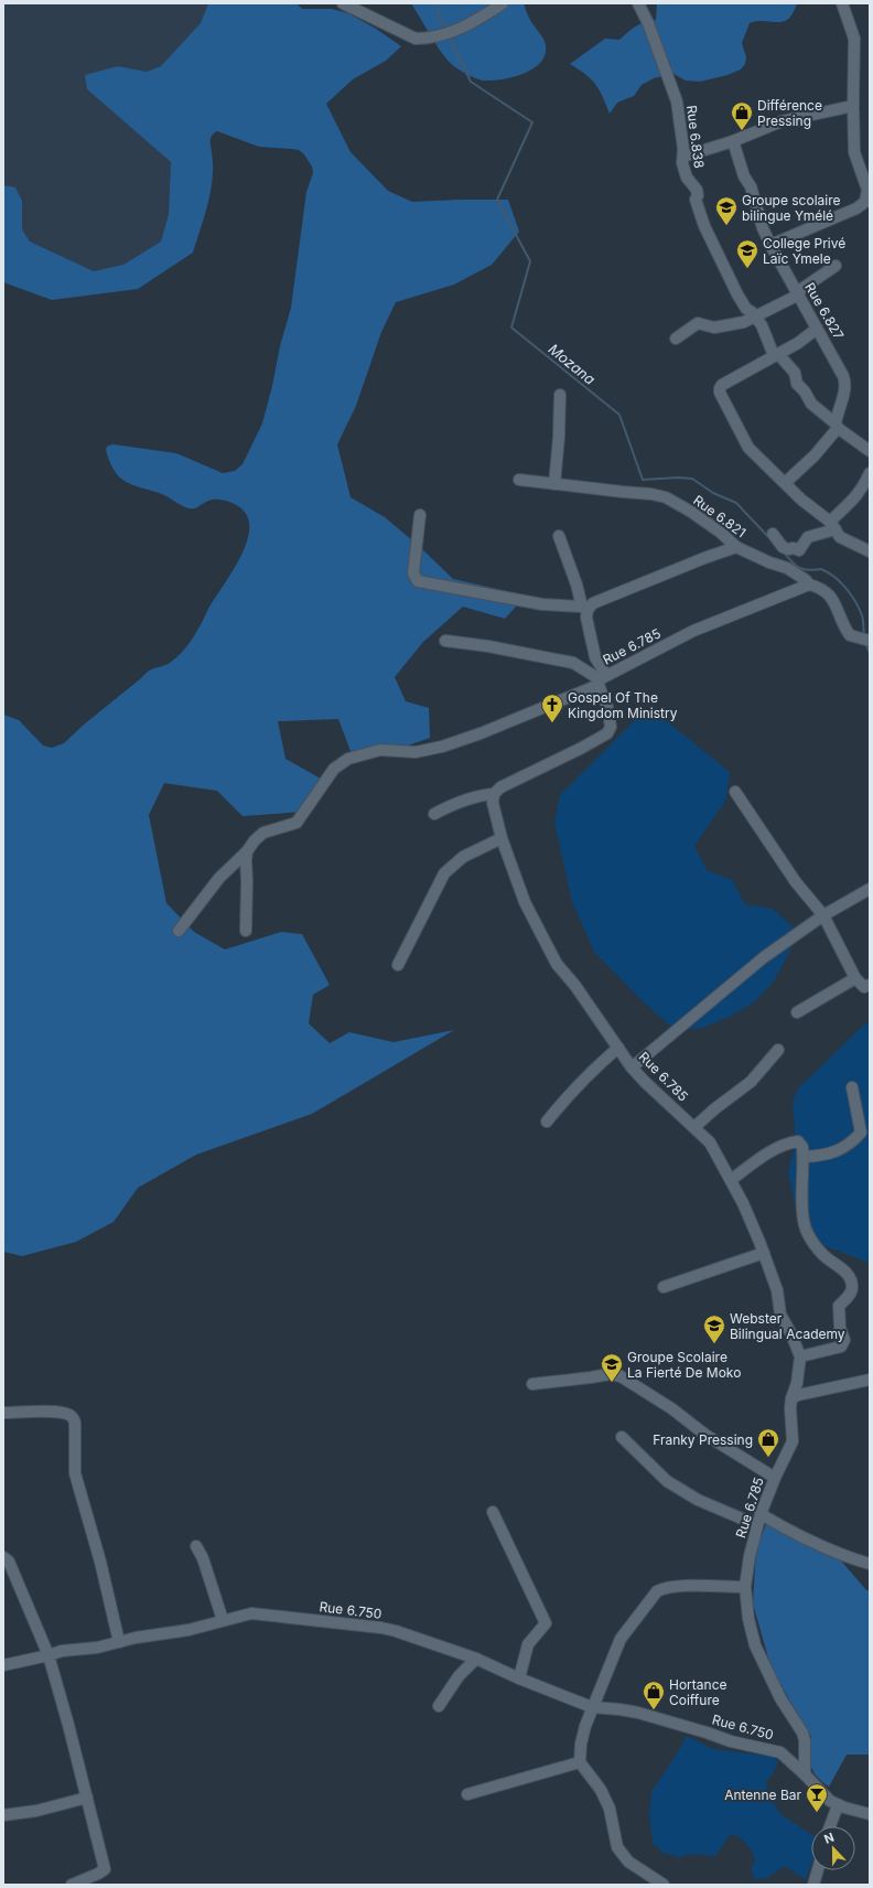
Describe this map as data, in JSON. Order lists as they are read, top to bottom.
{
  "streets": {
    "street": [
      "Rue 6.838",
      "Rue 6.827",
      "Rue 6.821",
      "Rue 6.785",
      "Rue 6.750"
    ]
  },
  "crossings": [
    ["Rue 6.838", "Rue 6.827"],
    ["Rue 6.821", "Rue 6.785"],
    ["Rue 6.785", "Rue 6.750"]
  ],
  "water": ["Mozana"],
  "places": {
    "shop": ["Différence Pressing", "Franky Pressing", "Hortance Coiffure"],
    "school or university": [
      "Groupe scolaire bilingue Ymélé",
      "College Privé Laïc Ymele",
      "Webster Bilingual Academy",
      "Groupe Scolaire La Fierté De Moko"
    ],
    "church": ["Gospel Of The Kingdom Ministry"],
    "bar": ["Antenne Bar"]
  },
  "north": "top"
}
